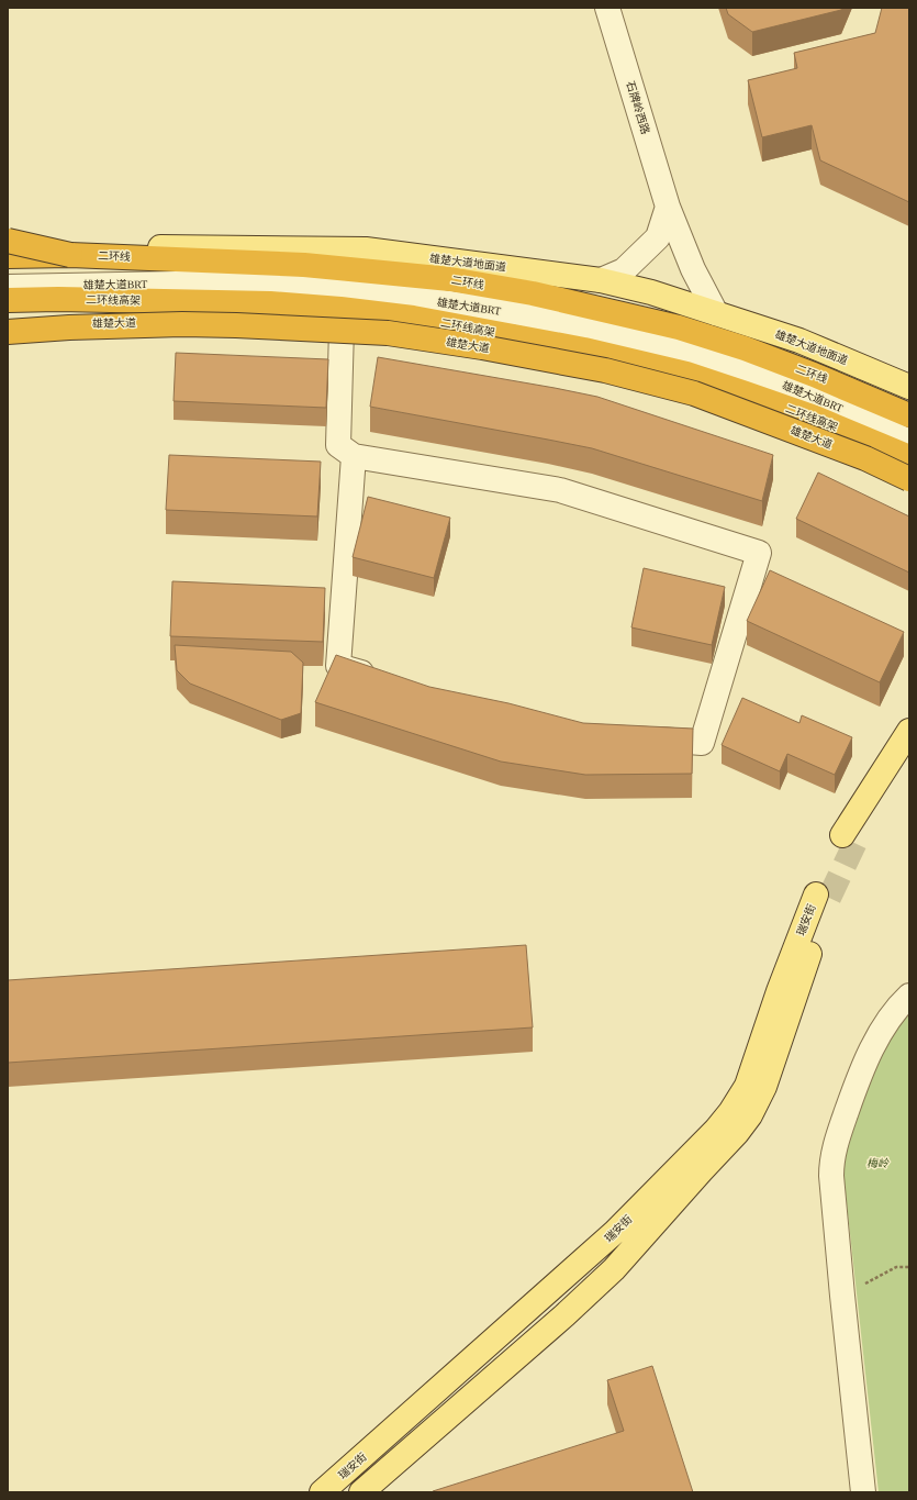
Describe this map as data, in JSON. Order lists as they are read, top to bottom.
{
  "streets": {
    "highway": ["二环线", "二环线高架"],
    "main road": ["雄楚大道地面道", "雄楚大道", "瑞安街"],
    "street": ["石牌岭西路", "雄楚大道BRT"]
  },
  "crossings": [
    ["石牌岭西路", "雄楚大道地面道"]
  ],
  "parks": ["梅岭"]
}
